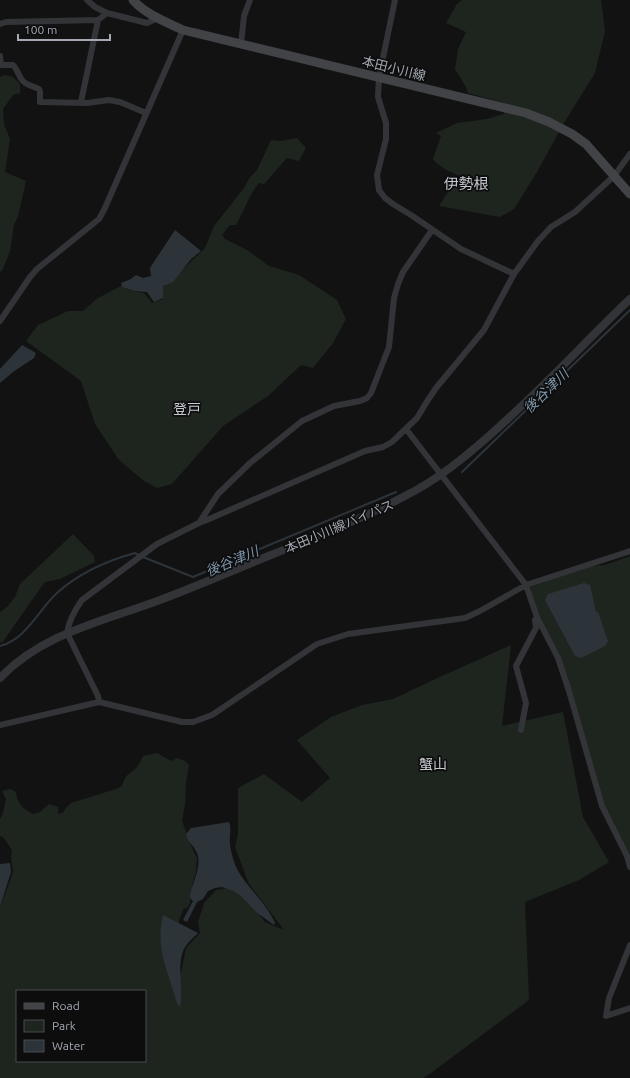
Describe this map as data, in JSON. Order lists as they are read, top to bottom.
{
  "streets": {
    "main road": ["本田小川線"],
    "street": ["本田小川線バイパス"]
  },
  "districts": ["伊勢根", "登戸", "蟹山"],
  "water": ["後谷津川"],
  "legend": ["Road", "Park", "Water"],
  "scale_bar": "100 m"
}
